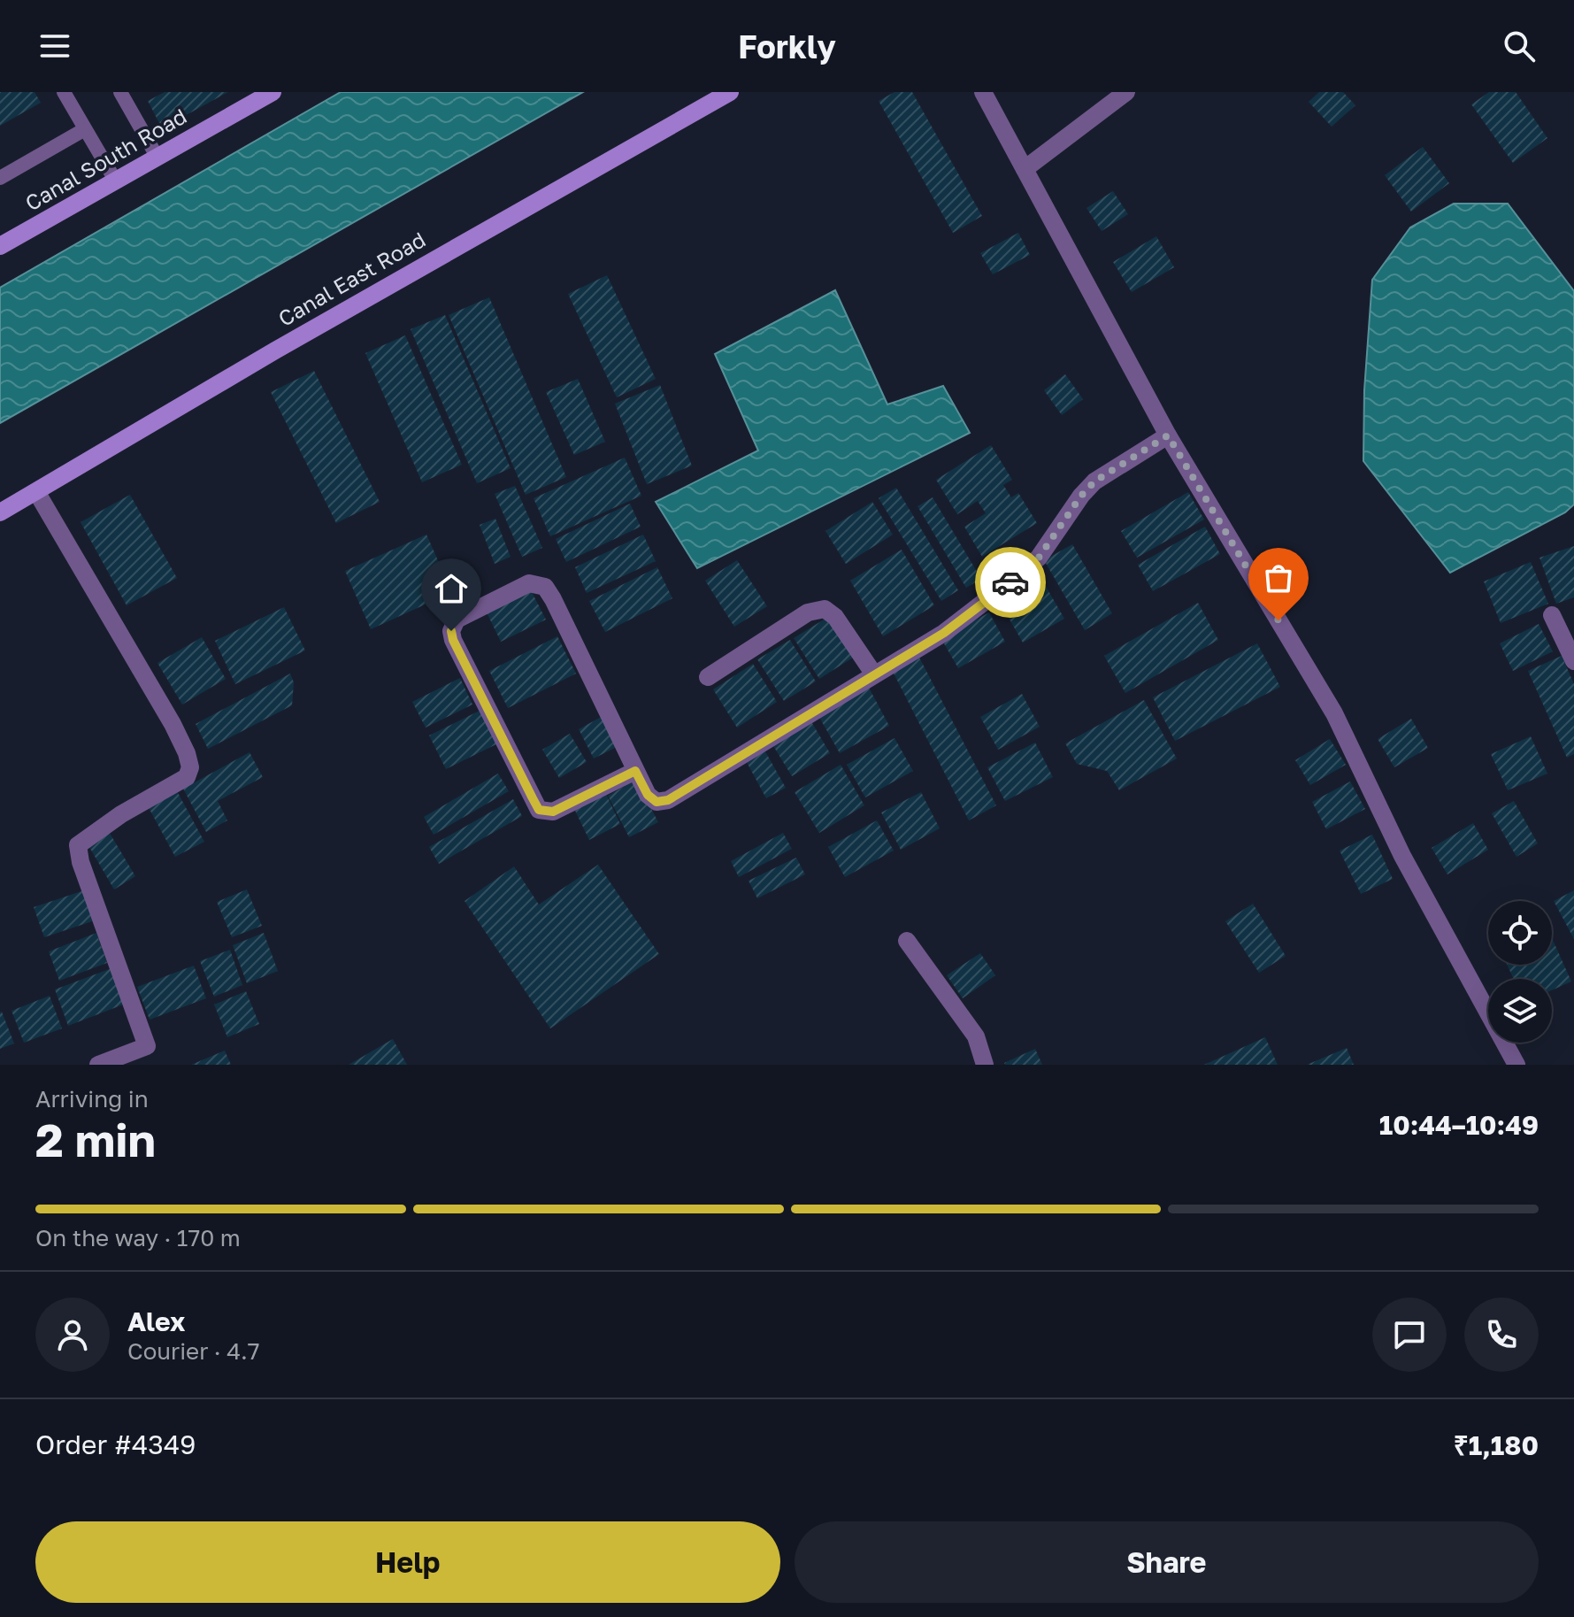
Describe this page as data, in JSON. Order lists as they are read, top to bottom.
{
  "streets": {
    "main road": ["Canal South Road", "Canal East Road"]
  },
  "page": {
    "header": "Forkly",
    "heading": ["2 min", "Arriving in", "10:44–10:49"],
    "panel": [
      "Alex",
      "Courier · 4.7",
      "Order #4349",
      "₹1,180"
    ],
    "bar": "On the way · 170 m",
    "buttons": ["Help", "Share"]
  }
}
